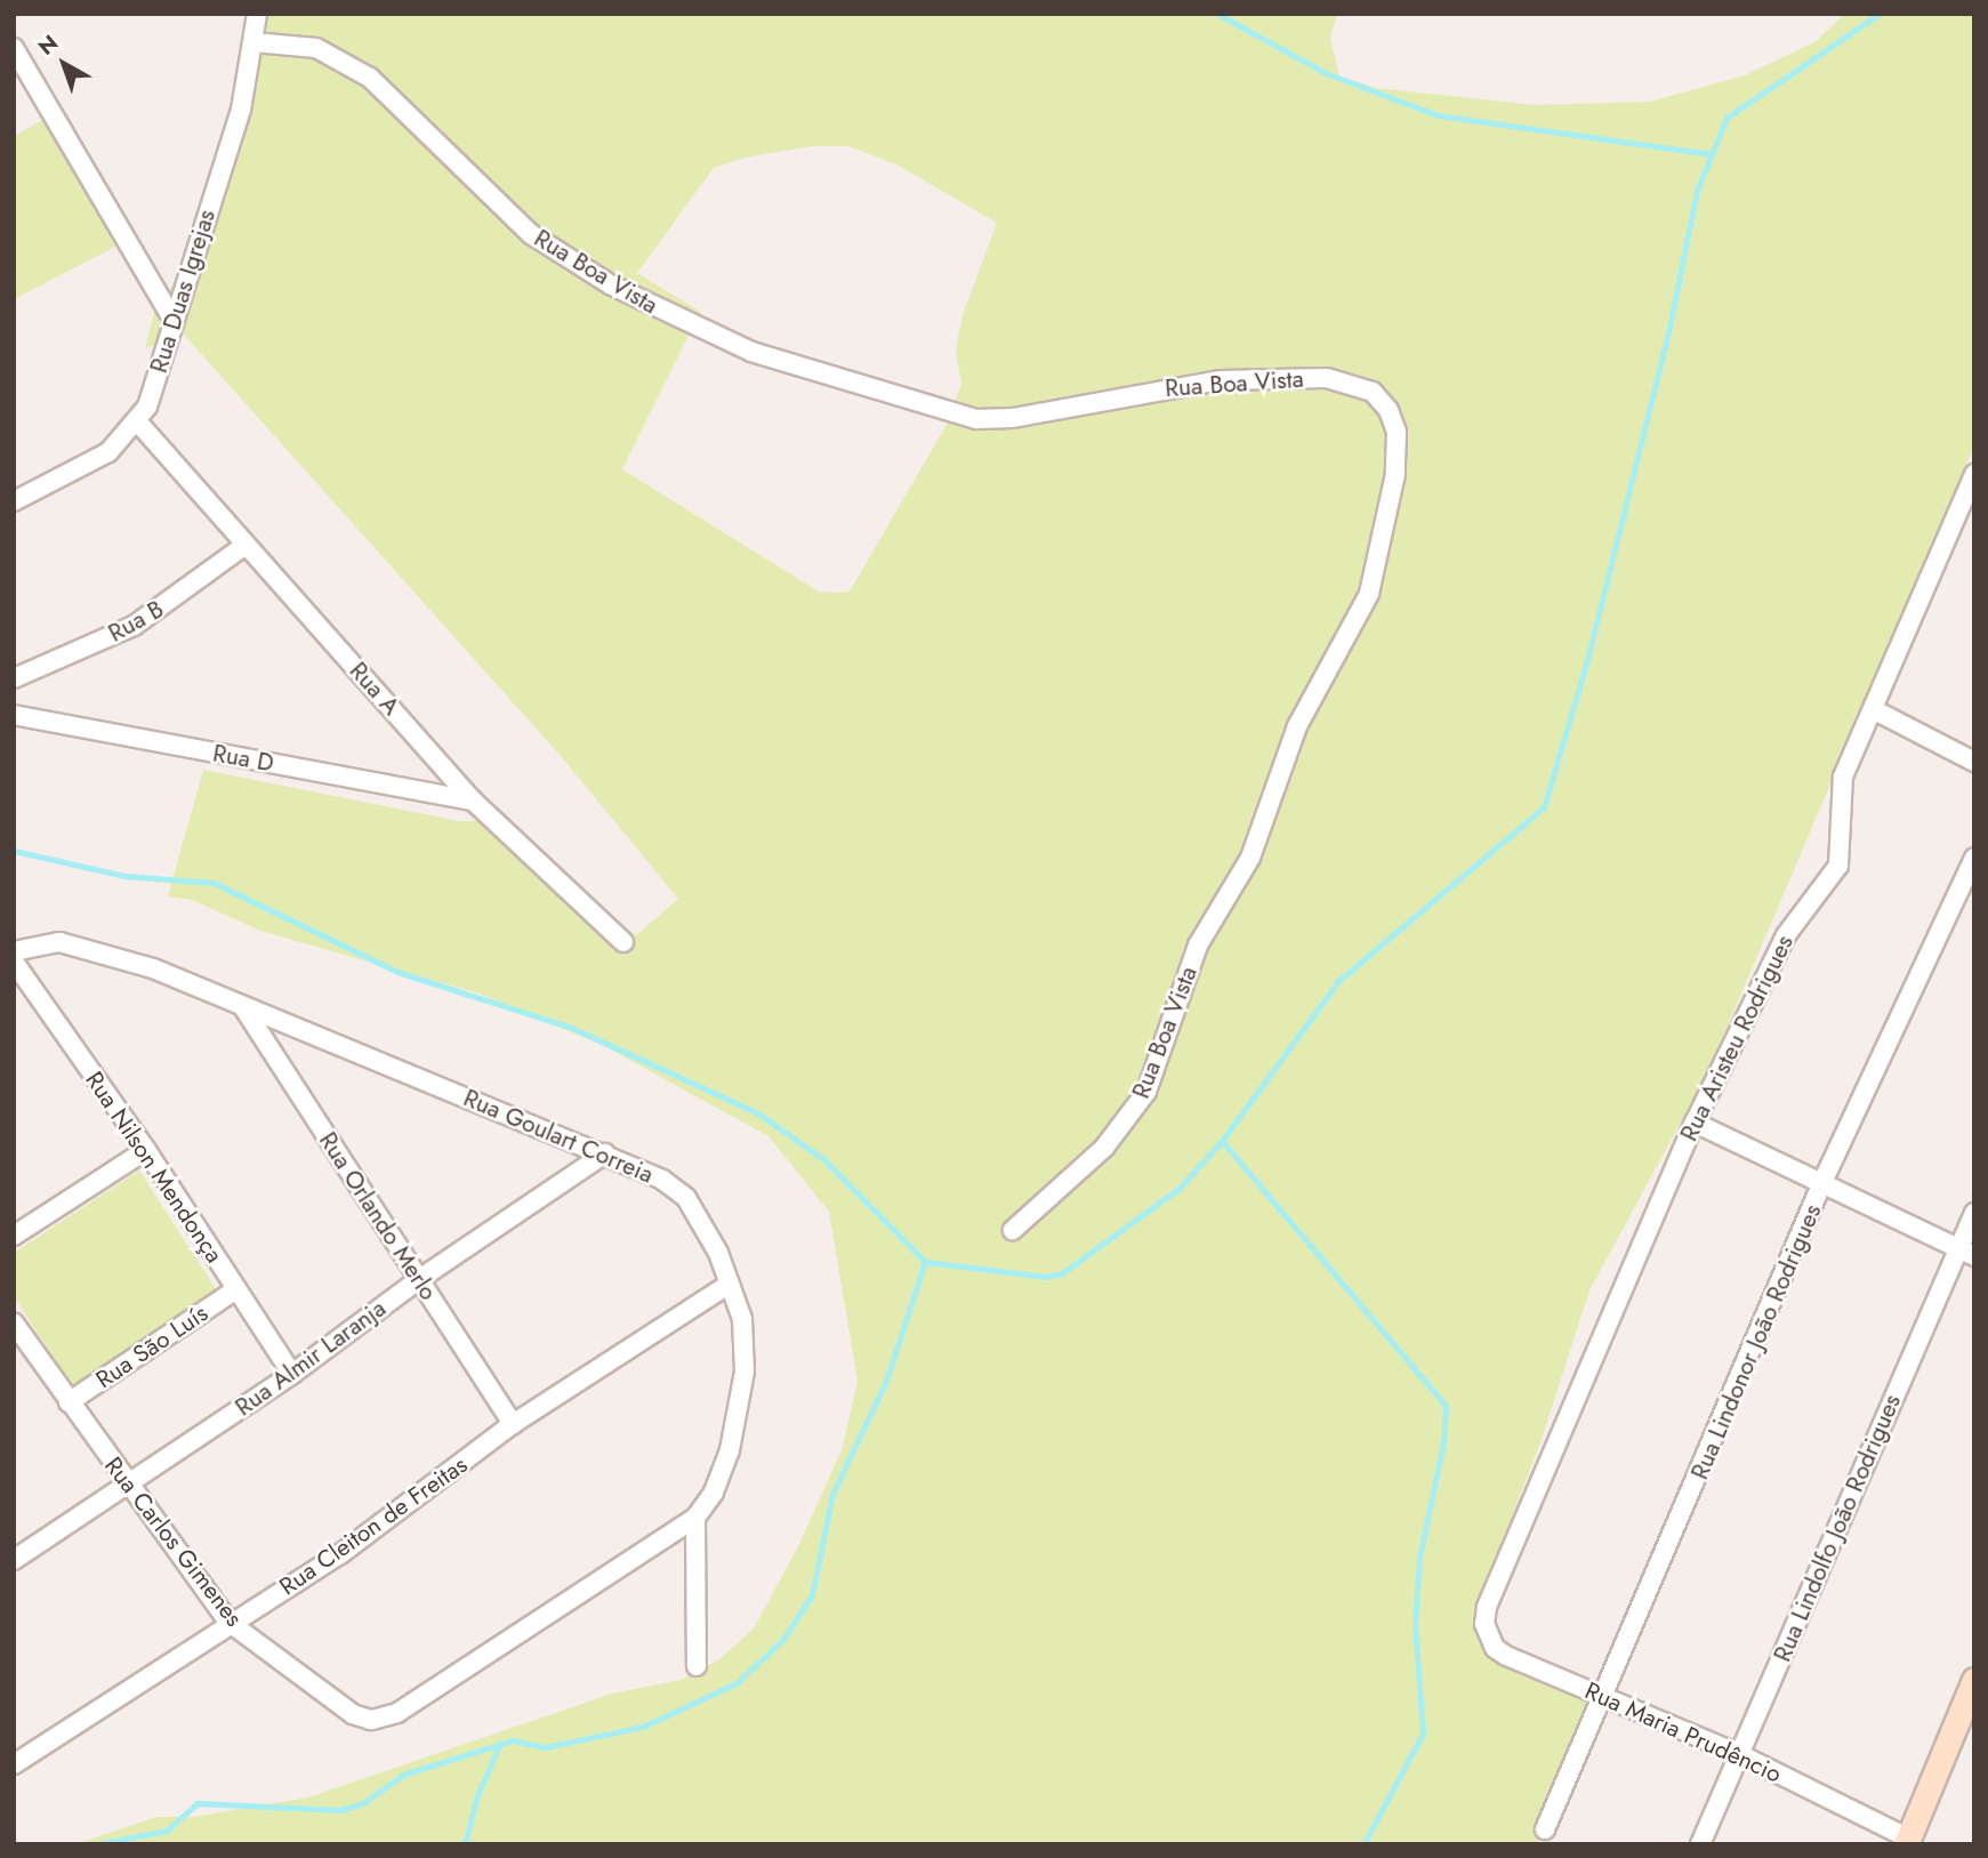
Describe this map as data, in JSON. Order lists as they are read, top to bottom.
{
  "streets": {
    "street": [
      "Rua Boa Vista",
      "Rua Duas Igrejas",
      "Rua B",
      "Rua A",
      "Rua D",
      "Rua Aristeu Rodrigues",
      "Rua Goulart Correia",
      "Rua Nilson Mendonça",
      "Rua Orlando Merlo",
      "Rua Lindonor João Rodrigues",
      "Rua São Luís",
      "Rua Almir Laranja",
      "Rua Cleiton de Freitas",
      "Rua Lindolfo João Rodrigues",
      "Rua Carlos Gimenes",
      "Rua Maria Prudêncio"
    ]
  },
  "crossings": [
    ["Rua Boa Vista", "Rua Duas Igrejas"],
    ["Rua Duas Igrejas", "Rua A"],
    ["Rua B", "Rua A"],
    ["Rua A", "Rua D"],
    ["Rua Aristeu Rodrigues", "Rua Maria Prudêncio"],
    ["Rua Goulart Correia", "Rua Orlando Merlo"],
    ["Rua Goulart Correia", "Rua Almir Laranja"],
    ["Rua Goulart Correia", "Rua Cleiton de Freitas"],
    ["Rua Goulart Correia", "Rua Carlos Gimenes"],
    ["Rua Nilson Mendonça", "Rua São Luís"],
    ["Rua Nilson Mendonça", "Rua Almir Laranja"],
    ["Rua Orlando Merlo", "Rua Almir Laranja"],
    ["Rua Orlando Merlo", "Rua Cleiton de Freitas"],
    ["Rua Lindonor João Rodrigues", "Rua Maria Prudêncio"],
    ["Rua São Luís", "Rua Carlos Gimenes"],
    ["Rua Almir Laranja", "Rua Carlos Gimenes"],
    ["Rua Cleiton de Freitas", "Rua Carlos Gimenes"],
    ["Rua Lindolfo João Rodrigues", "Rua Maria Prudêncio"]
  ],
  "north": "top left"
}
